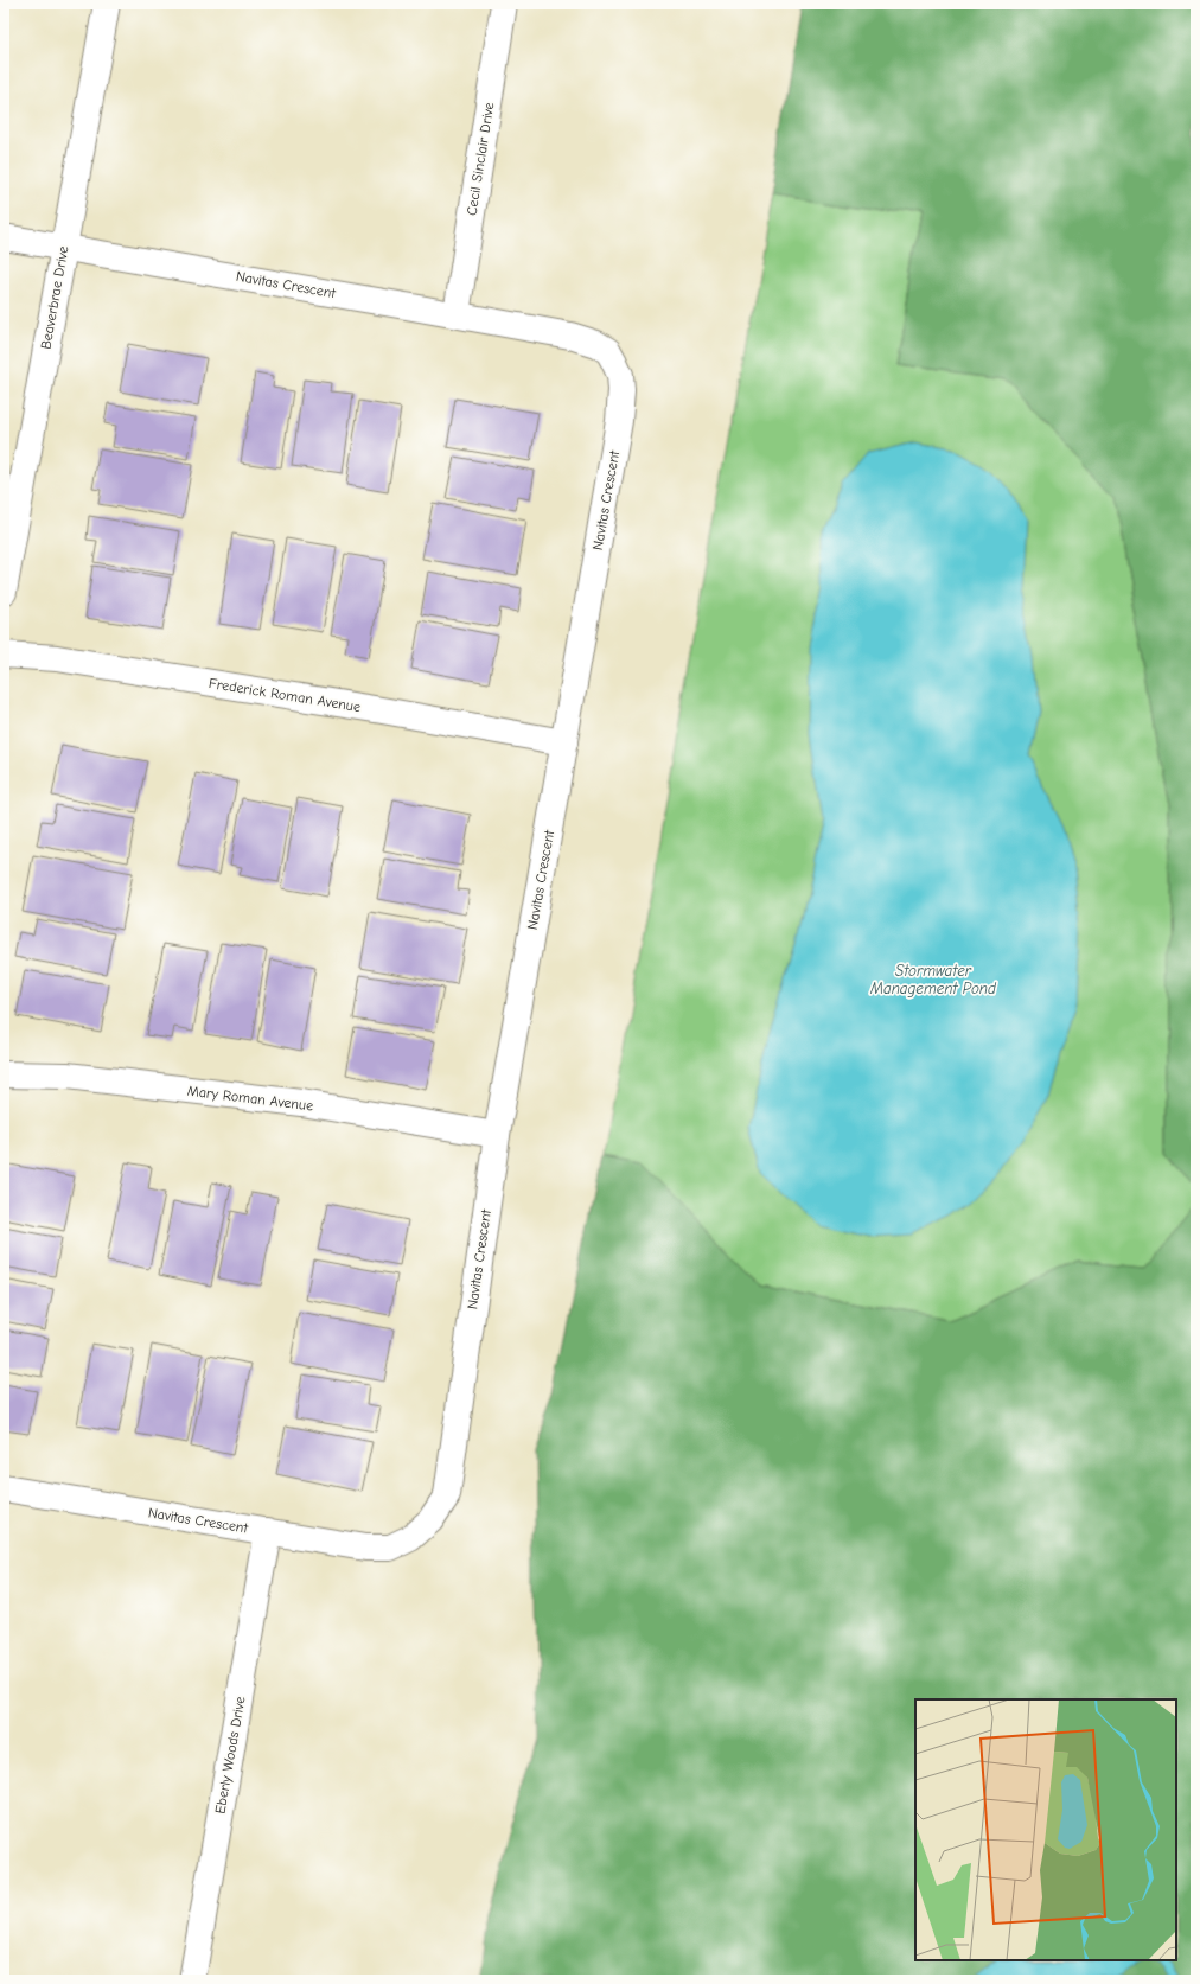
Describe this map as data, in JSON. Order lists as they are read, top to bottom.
{
  "streets": {
    "street": [
      "Cecil Sinclair Drive",
      "Navitas Crescent",
      "Beaverbrae Drive",
      "Frederick Roman Avenue",
      "Mary Roman Avenue",
      "Eberly Woods Drive"
    ]
  },
  "crossings": [
    ["Cecil Sinclair Drive", "Navitas Crescent"],
    ["Navitas Crescent", "Beaverbrae Drive"],
    ["Navitas Crescent", "Frederick Roman Avenue"],
    ["Navitas Crescent", "Mary Roman Avenue"],
    ["Navitas Crescent", "Eberly Woods Drive"]
  ],
  "water": ["Stormwater Management Pond"]
}
